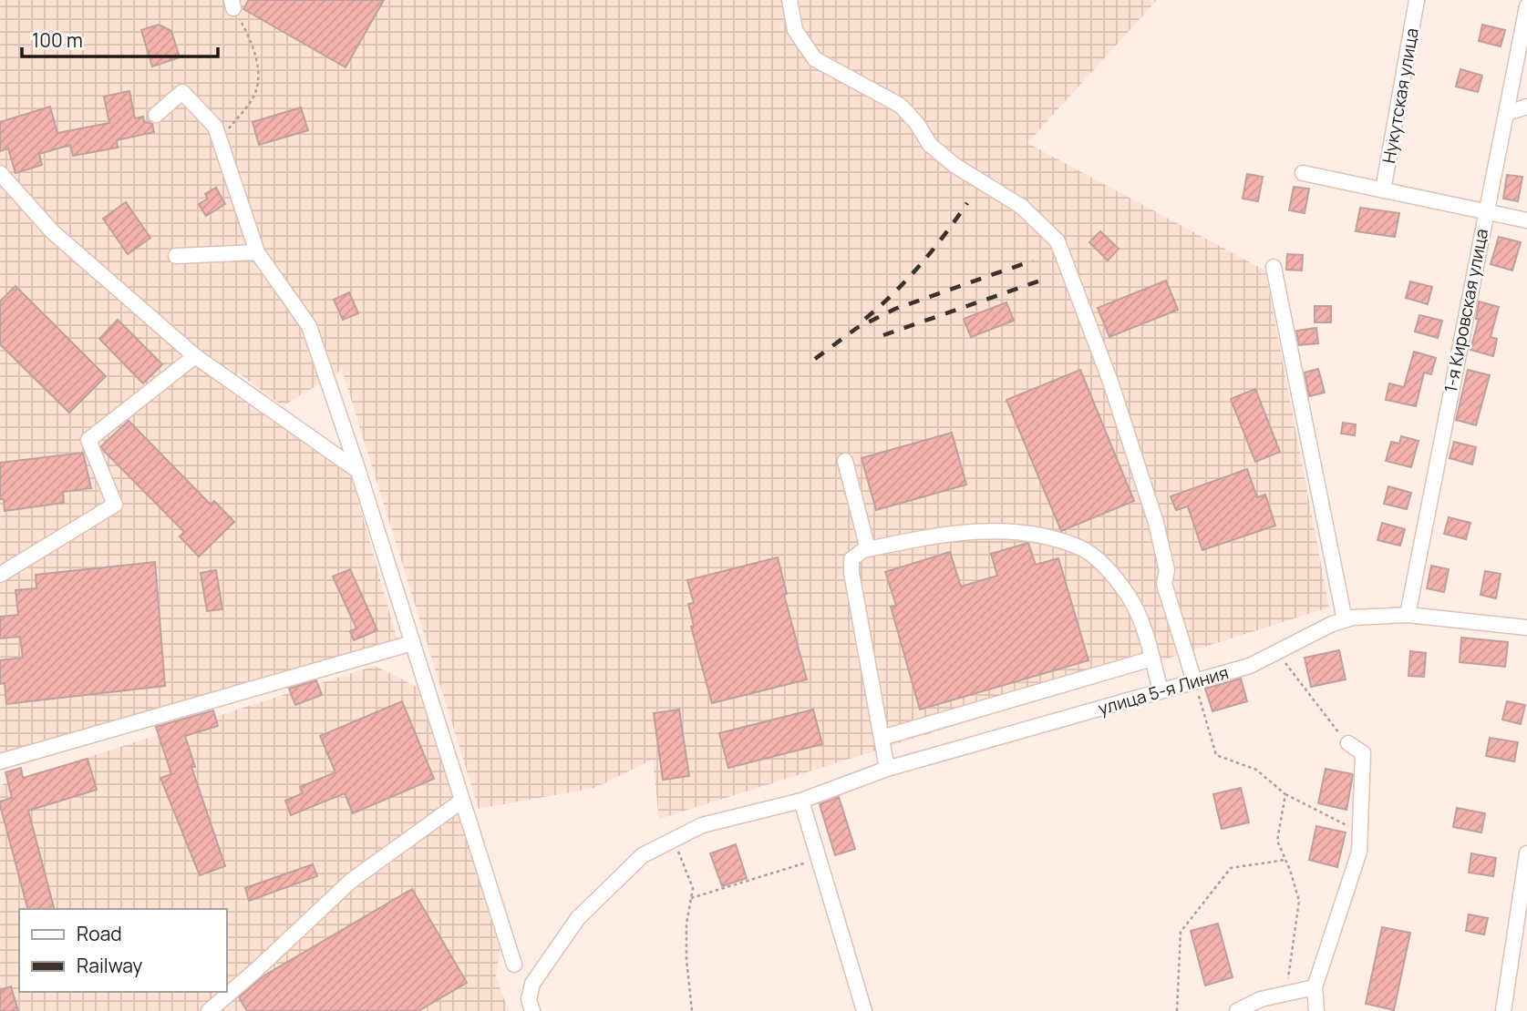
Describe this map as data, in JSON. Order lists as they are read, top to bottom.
{
  "streets": {
    "street": ["Нукутская улица", "1-я Кировская улица", "улица 5-я Линия"]
  },
  "crossings": [
    ["1-я Кировская улица", "улица 5-я Линия"]
  ],
  "legend": ["Road", "Railway"],
  "scale_bar": "100 m"
}
